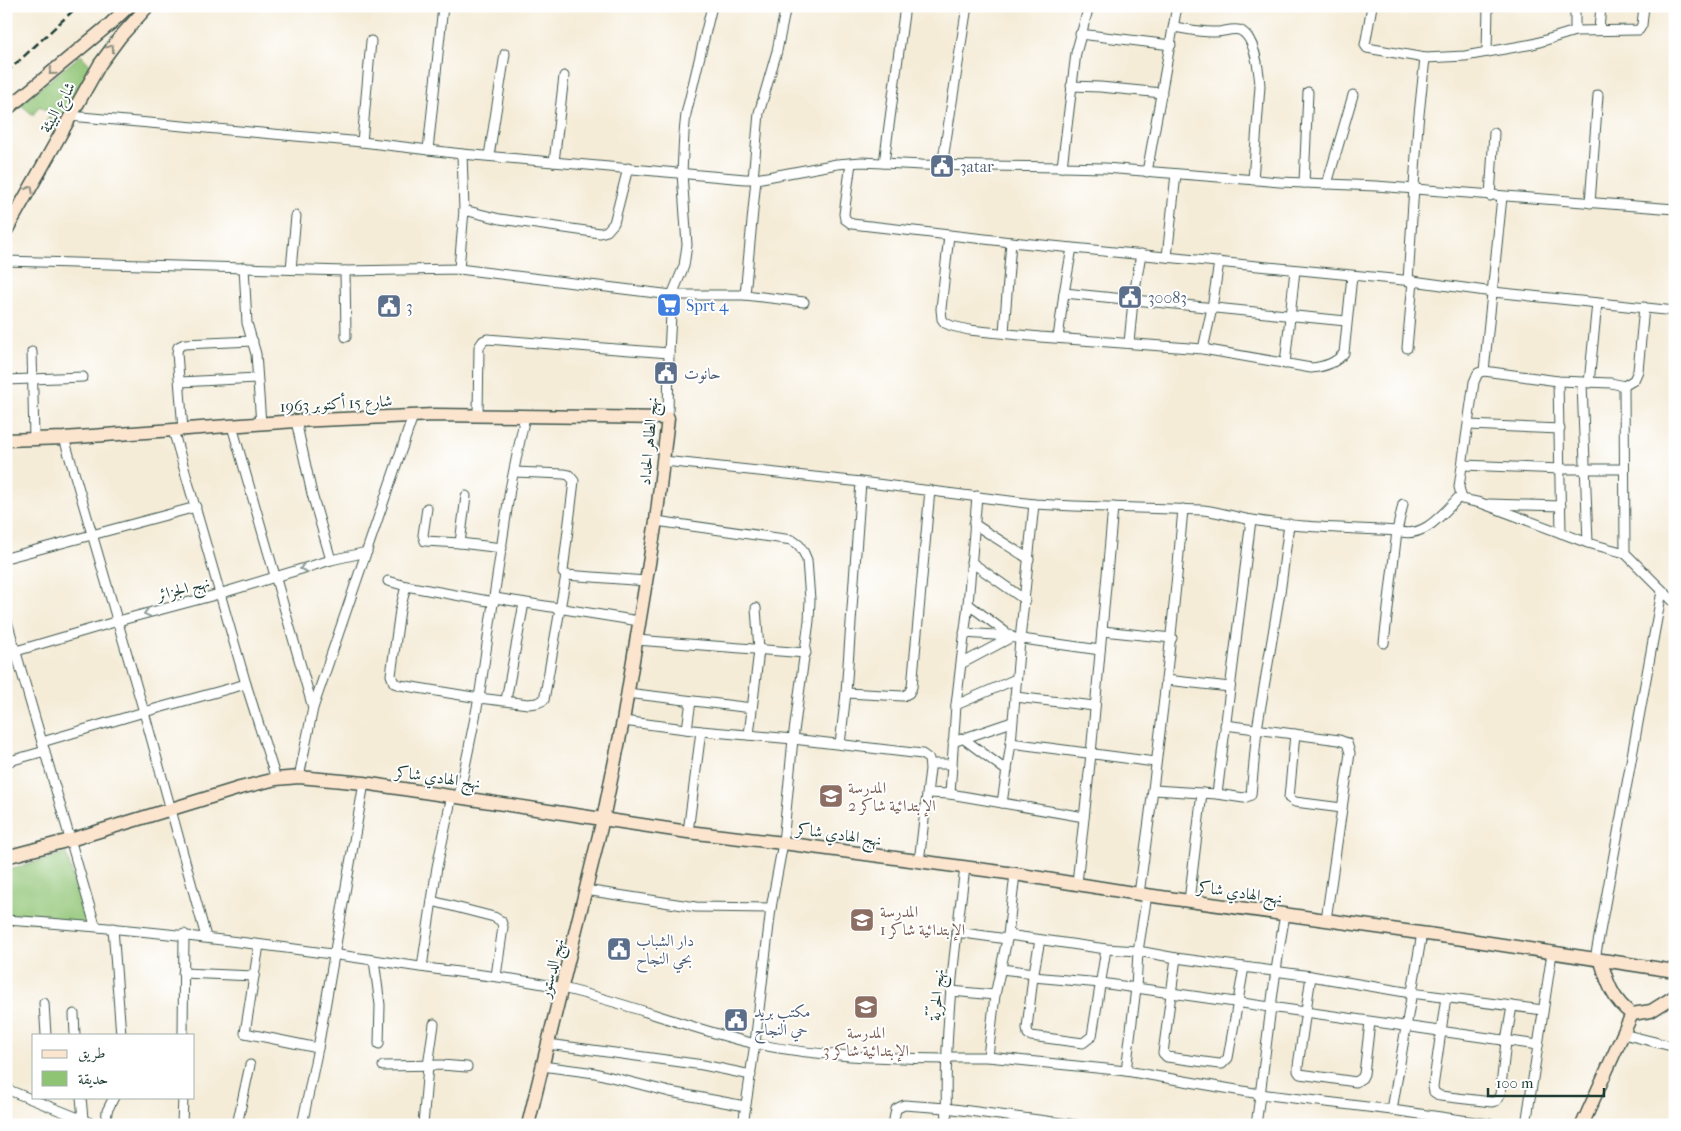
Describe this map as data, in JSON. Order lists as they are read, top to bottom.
{
  "streets": {
    "street": [
      "شارع البيئة",
      "شارع 15 أكتوبر 1963",
      "نهج الطاهر الحداد",
      "نهج الجزائر",
      "نهج الهادي شاكر",
      "نهج الدستور",
      "نهج الحرّيّة"
    ]
  },
  "crossings": [
    ["شارع 15 أكتوبر 1963", "نهج الطاهر الحداد"],
    ["نهج الطاهر الحداد", "نهج الهادي شاكر"],
    ["نهج الطاهر الحداد", "نهج الدستور"],
    ["نهج الهادي شاكر", "نهج الدستور"],
    ["نهج الهادي شاكر", "نهج الحرّيّة"]
  ],
  "one_way": ["نهج الجزائر"],
  "places": {
    "public building": [
      "3atar",
      "30083",
      "3",
      "حانوت",
      "دار الشباب بحي النجاح",
      "مكتب بريد حي النجاح"
    ],
    "supermarket": ["Sprt 4"],
    "school or university": ["المدرسة الإبتدائية شاكر 2", "المدرسة الإبتدائية شاكر 1", "المدرسة الإبتدائية شاكر 3"]
  },
  "legend": ["طريق", "حديقة"],
  "scale_bar": "100 m"
}
